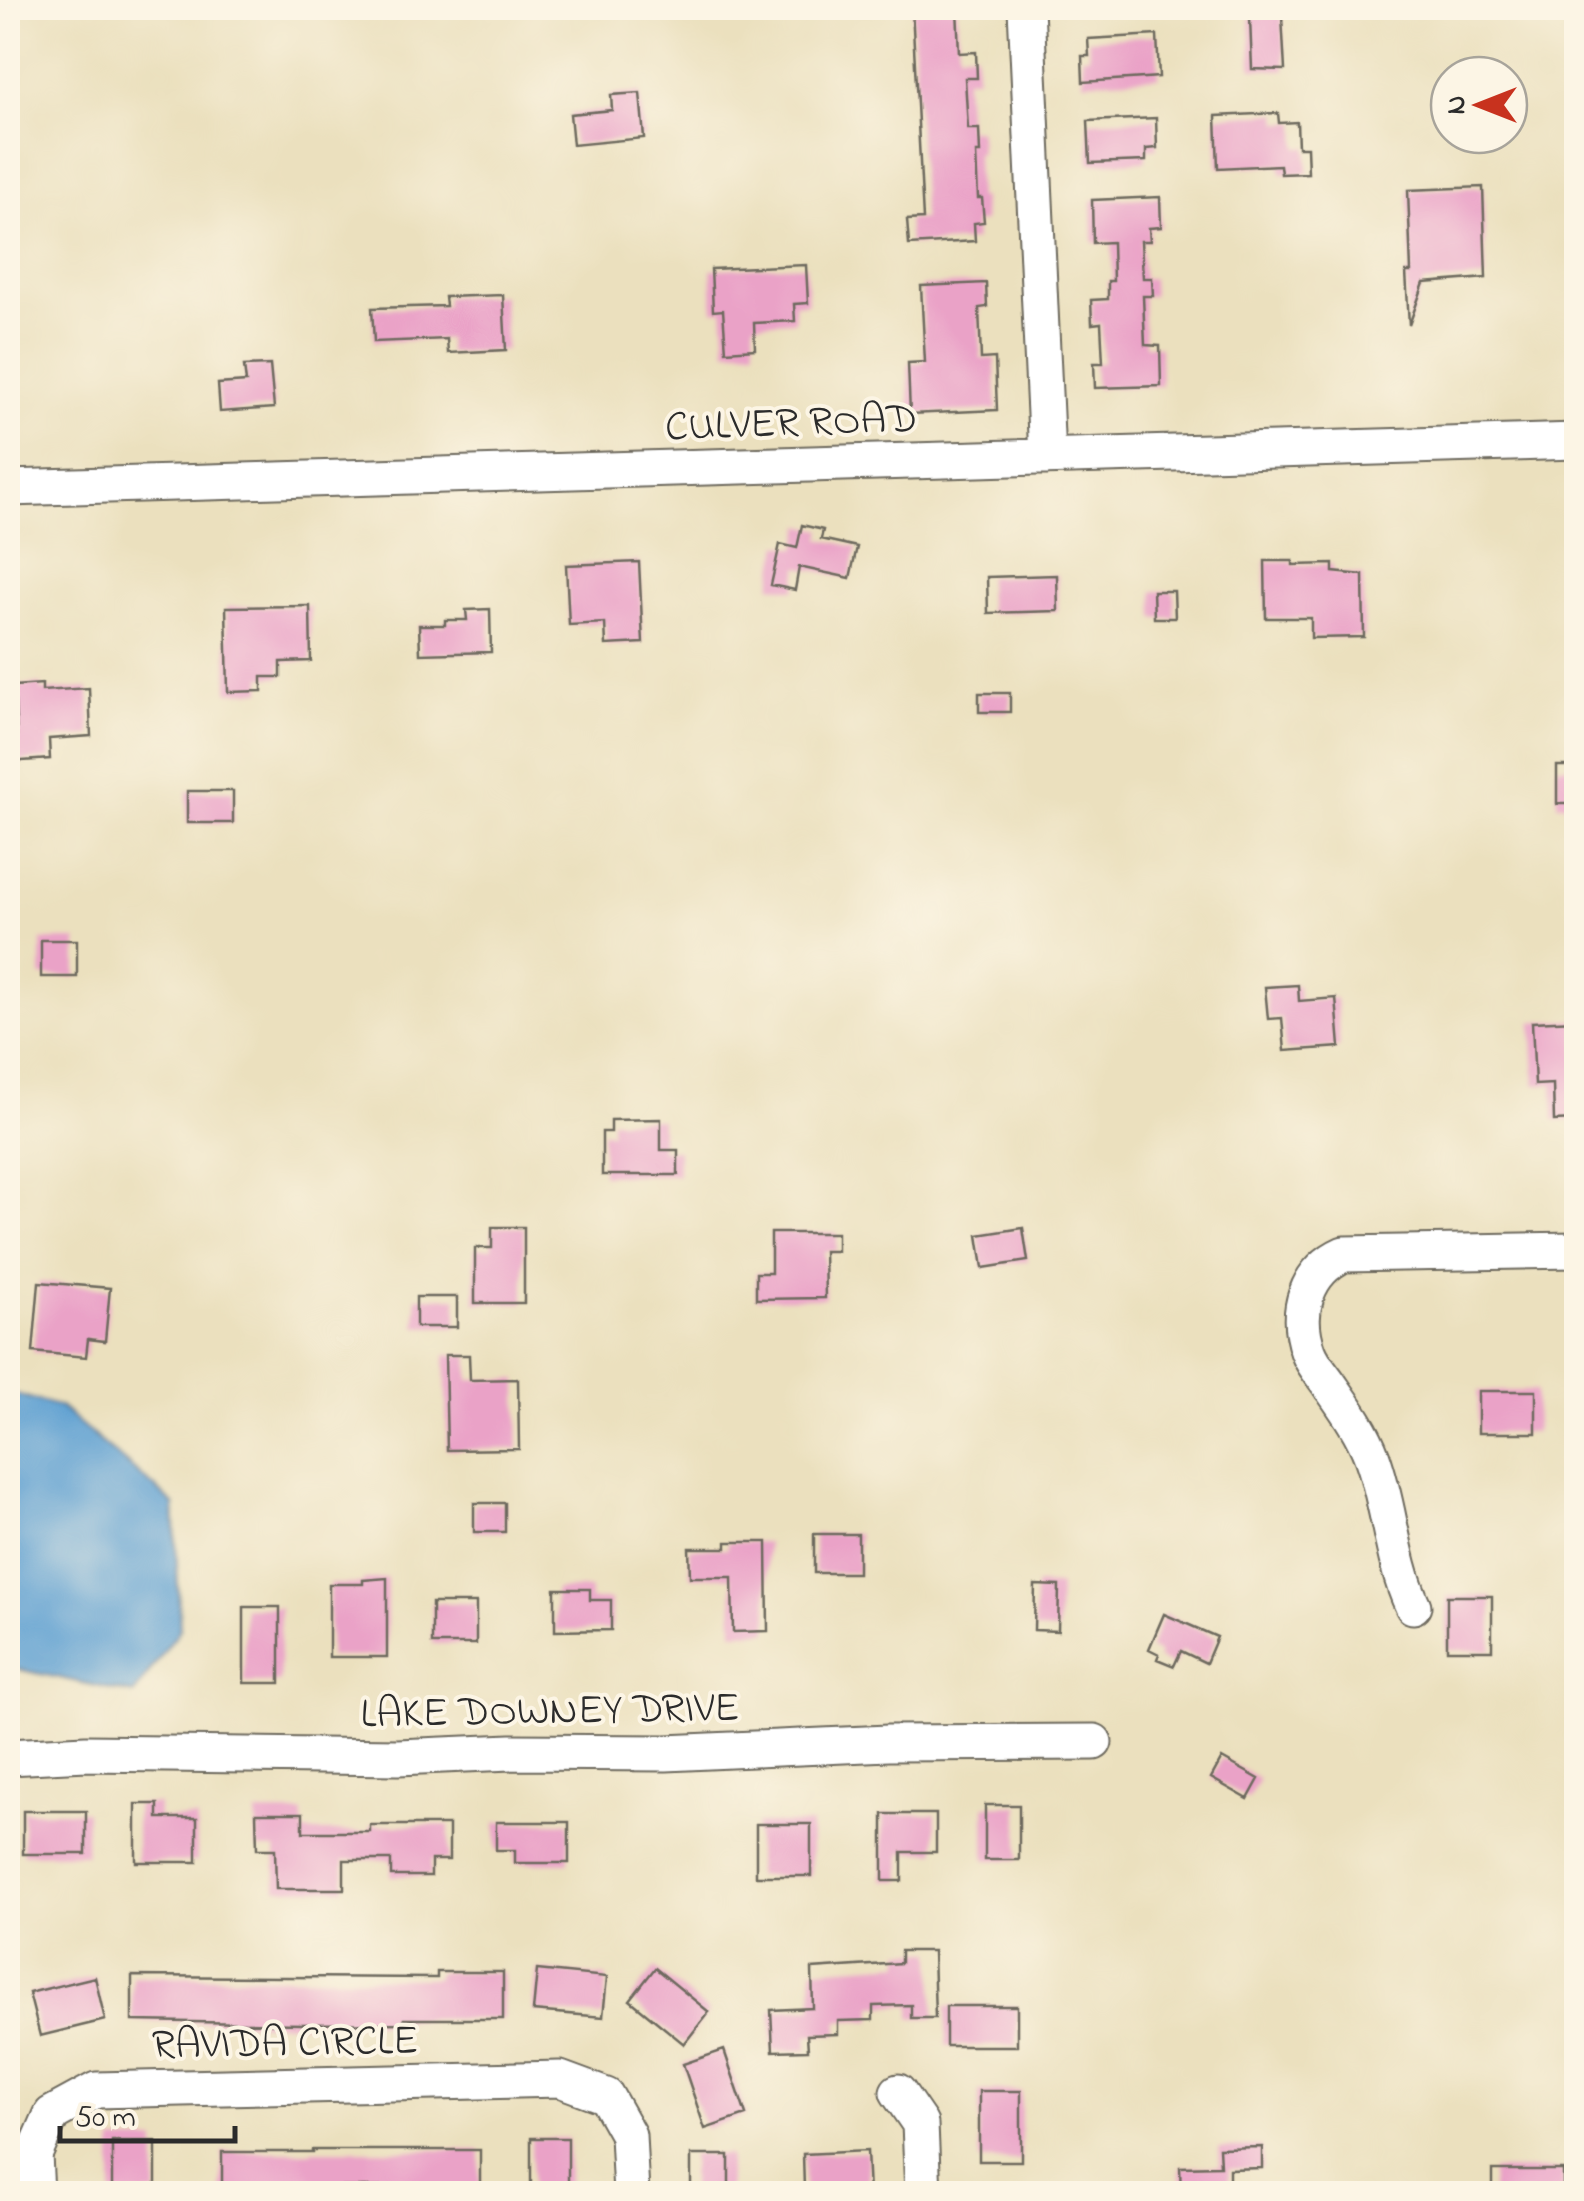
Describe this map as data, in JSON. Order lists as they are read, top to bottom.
{
  "streets": {
    "street": ["CULVER ROAD", "LAKE DOWNEY DRIVE", "RAVIDA CIRCLE"]
  },
  "scale_bar": "50 m",
  "north": "left"
}
